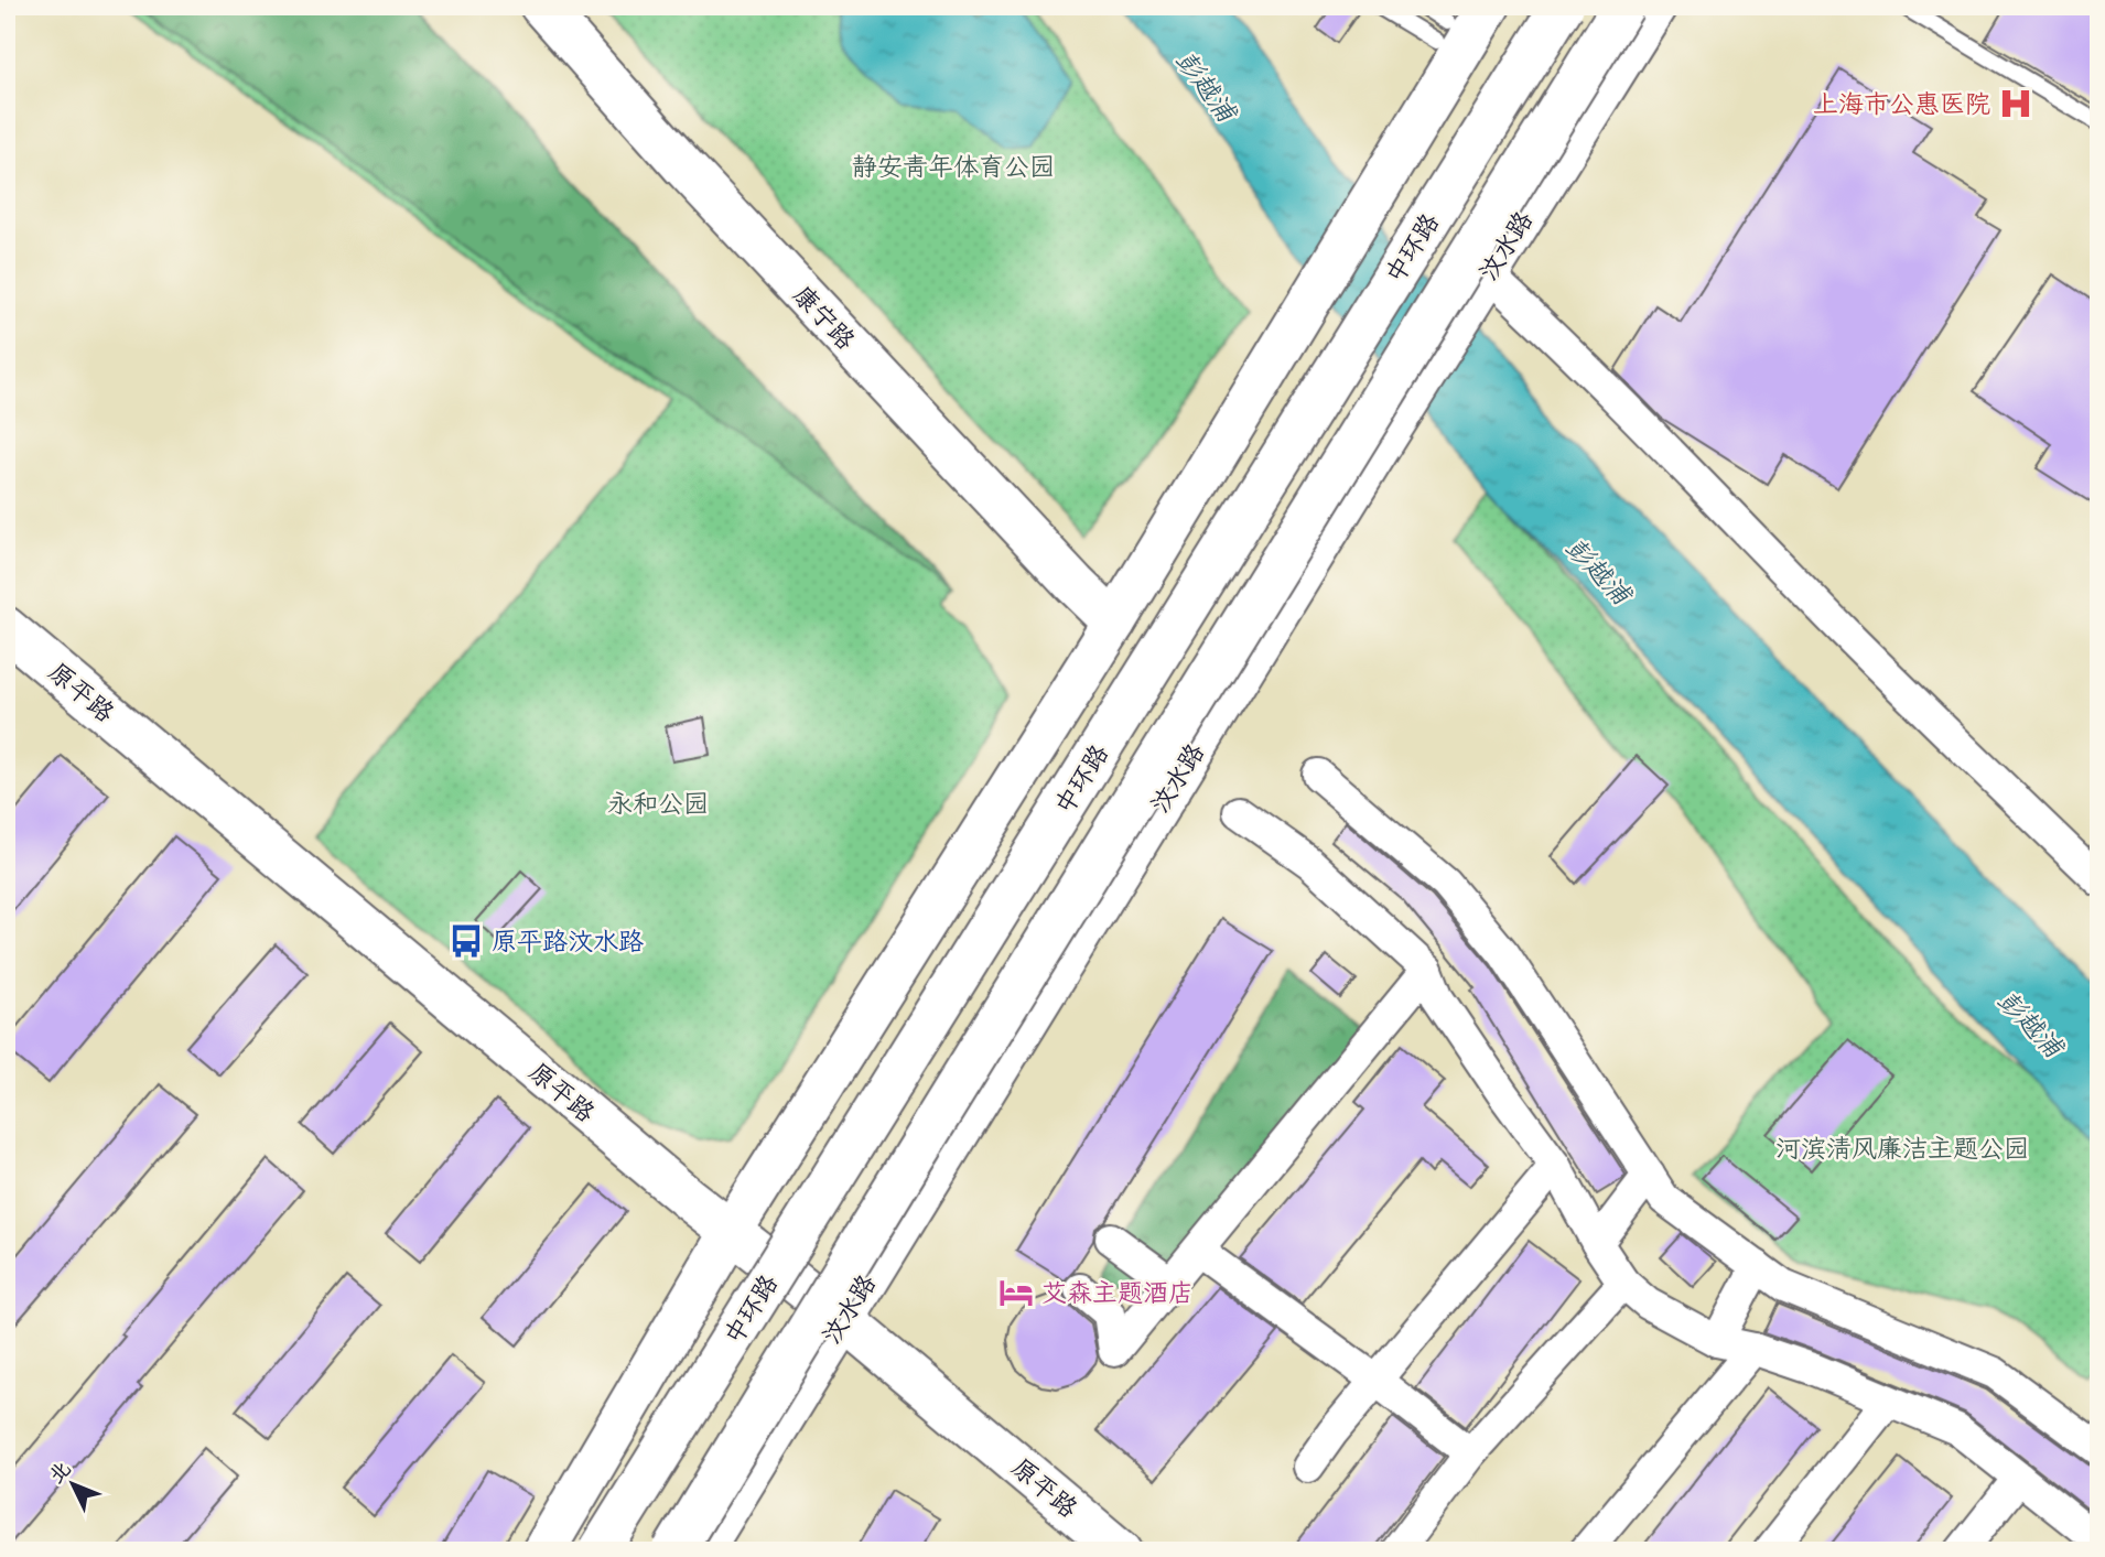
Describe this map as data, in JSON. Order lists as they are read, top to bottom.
{
  "streets": {
    "main road": [
      "汶水路",
      "中环路",
      "康宁路",
      "原平路"
    ]
  },
  "crossings": [
    ["汶水路", "原平路"]
  ],
  "water": ["彭越浦"],
  "parks": ["静安青年体育公园", "永和公园", "河滨清风廉洁主题公园"],
  "places": {
    "hospital": ["上海市公惠医院"],
    "bus stop": ["原平路汶水路"],
    "hotel": ["艾森主题酒店"]
  },
  "north": "top left"
}
